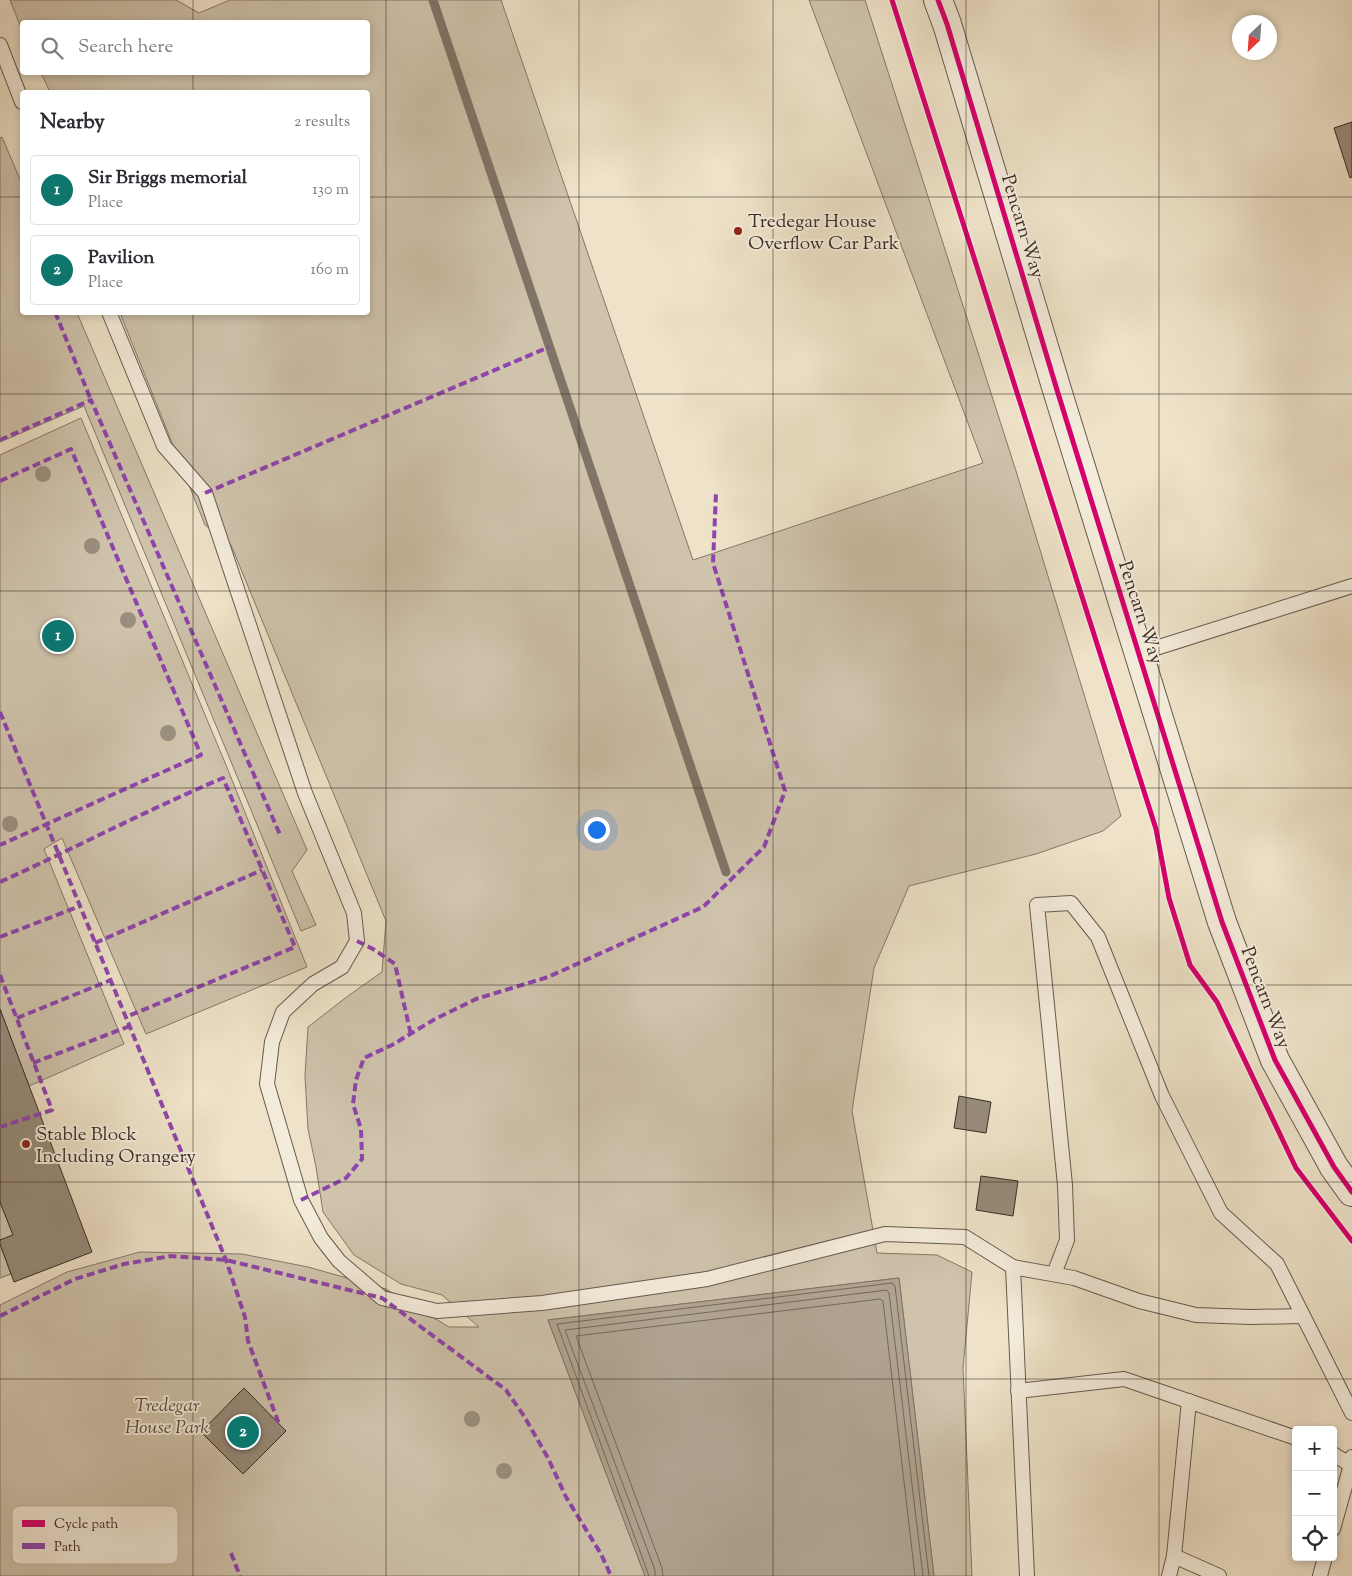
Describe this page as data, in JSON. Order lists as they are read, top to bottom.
{
  "streets": {
    "street": ["Pencarn Way"]
  },
  "parks": ["Tredegar House Park"],
  "places": ["Tredegar House Overflow Car Park", "Stable Block Including Orangery"],
  "legend": ["Cycle path", "Path"],
  "north": "bottom left",
  "page": {
    "search": "Search here",
    "heading": ["Nearby", "2 results"],
    "list": [
      {
        "mark": "1",
        "name": "Sir Briggs memorial",
        "note": "Place",
        "value": "130 m"
      },
      {
        "mark": "2",
        "name": "Pavilion",
        "note": "Place",
        "value": "160 m"
      }
    ],
    "pins": ["1", "2"],
    "map_buttons": ["+", "−"]
  }
}
